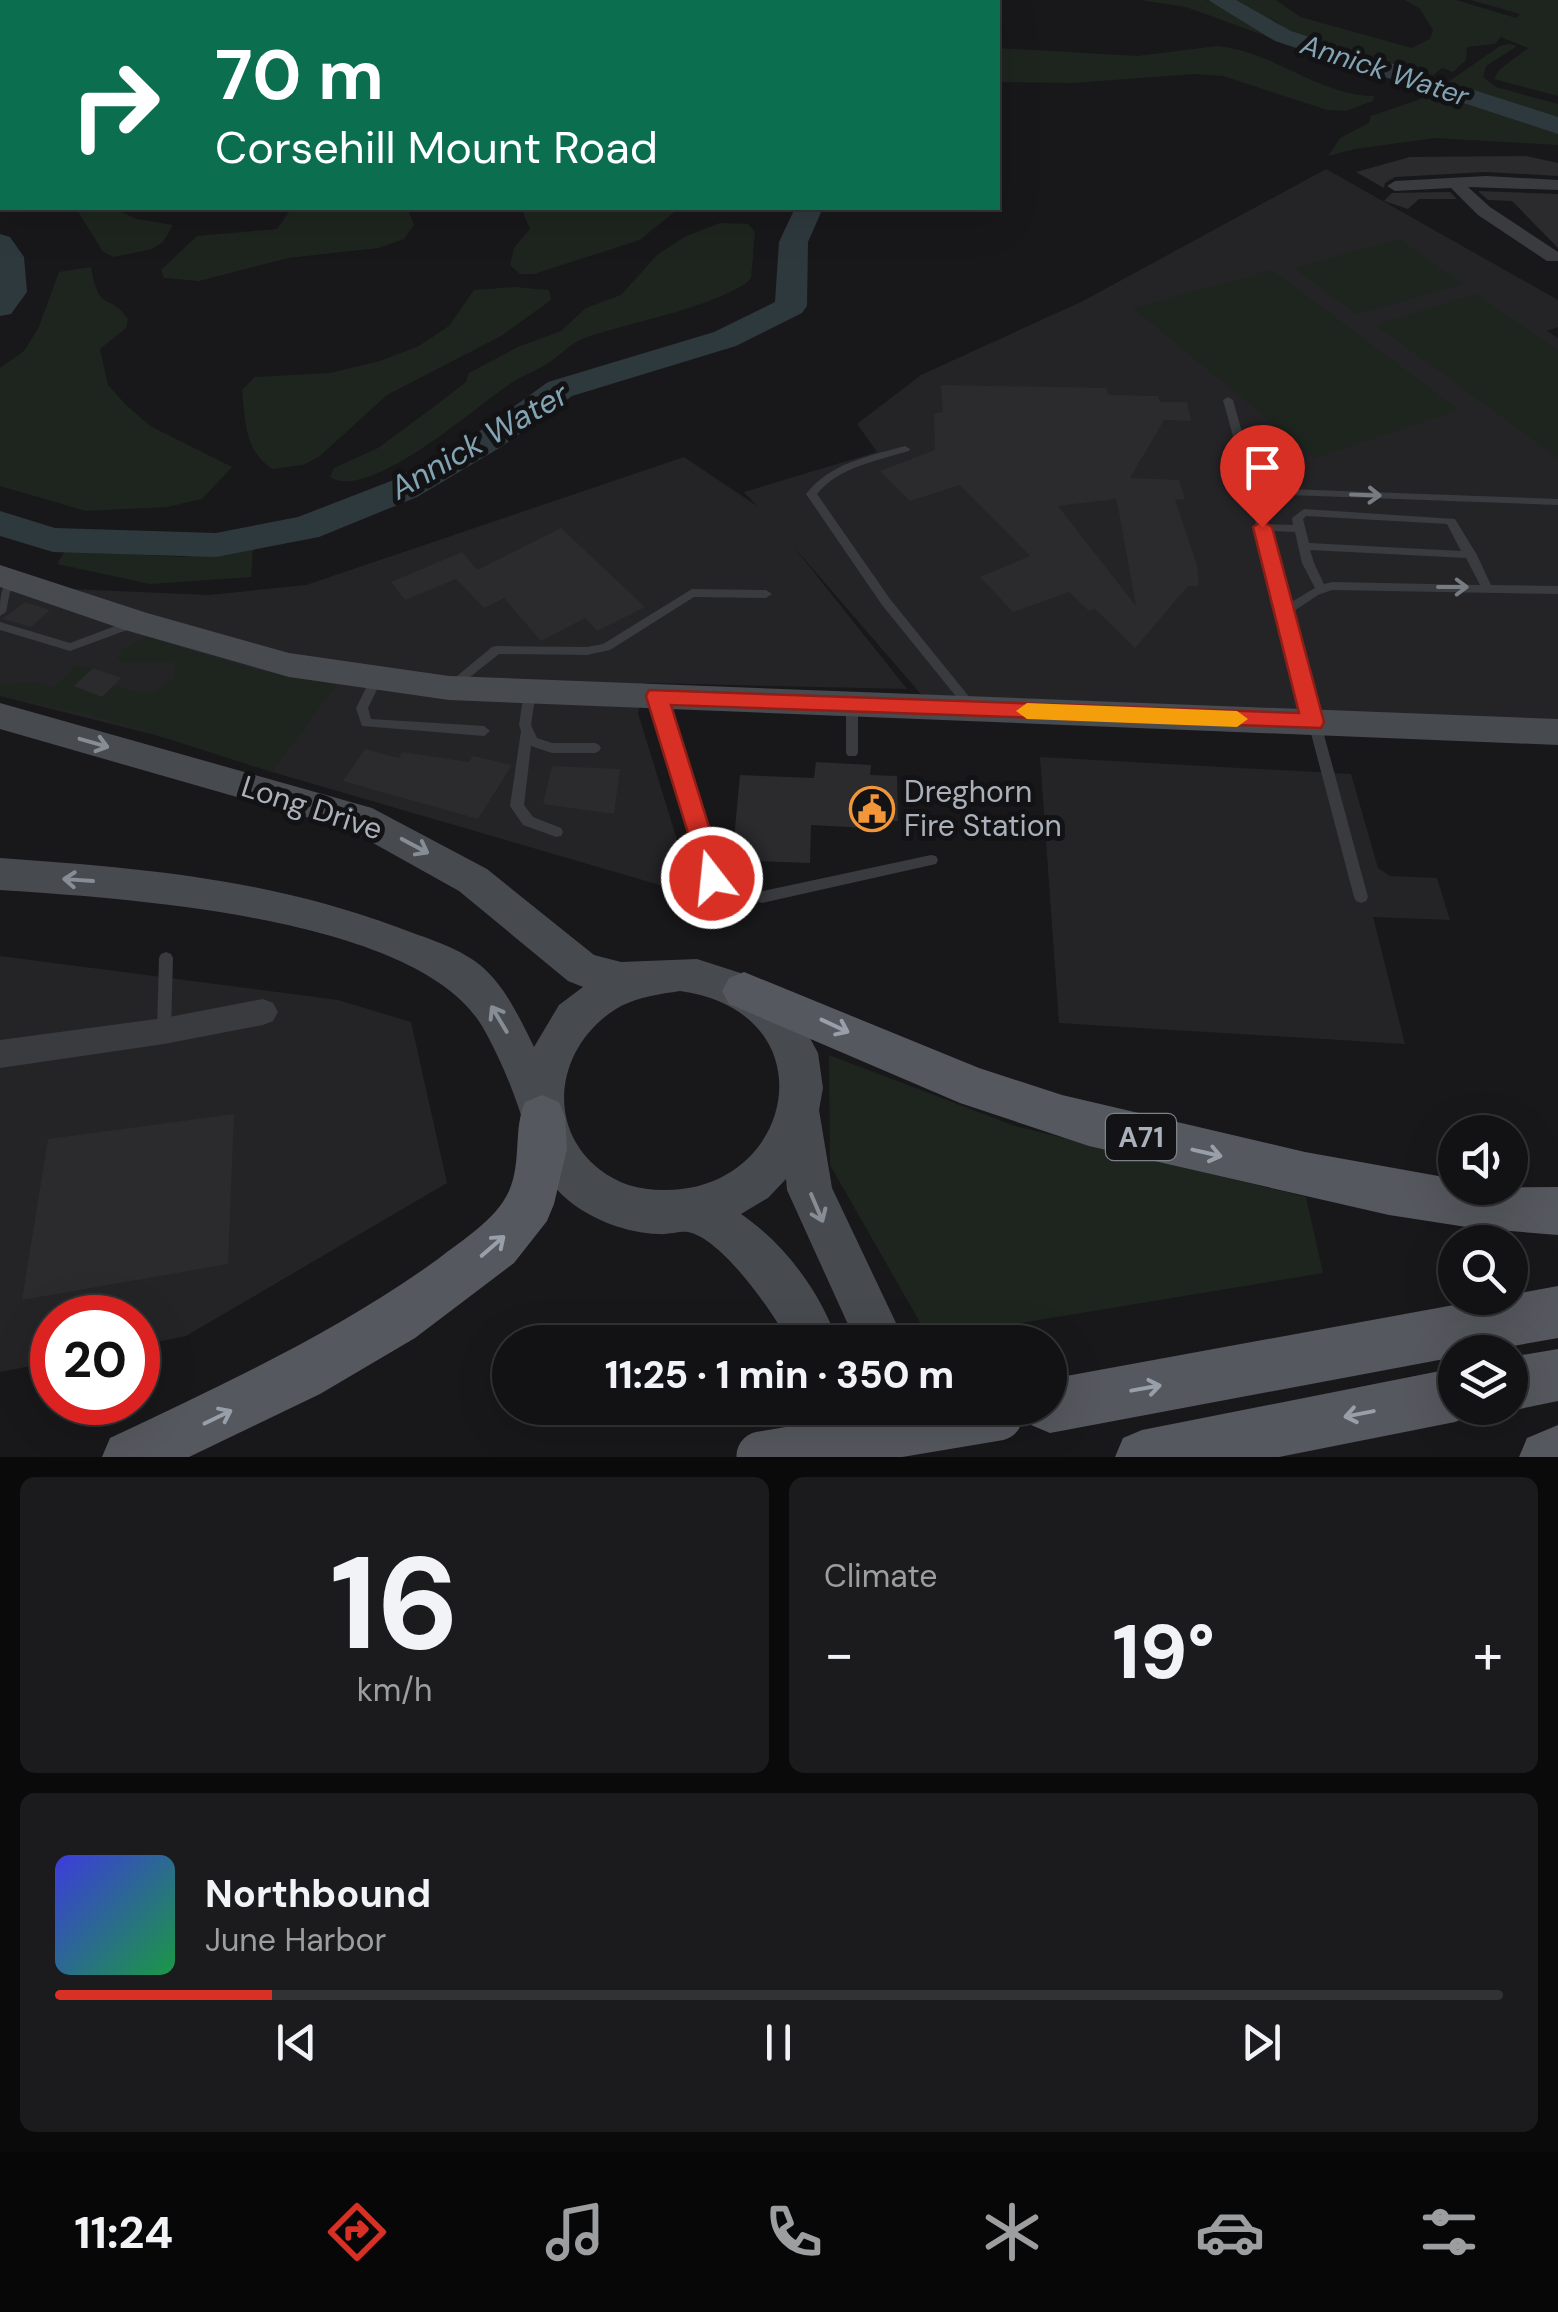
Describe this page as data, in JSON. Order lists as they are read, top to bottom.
{
  "streets": {
    "main road": ["Long Drive", "A71"]
  },
  "crossings": [
    ["Long Drive", "A71"]
  ],
  "water": ["Annick Water"],
  "places": {
    "public building": ["Dreghorn Fire Station"]
  },
  "page": {
    "turn": ["70 m", "Corsehill Mount Road"],
    "limit": "20",
    "trip": "11:25 · 1 min · 350 m",
    "tile": [
      ["16", "km/h"],
      "Climate"
    ],
    "heat": ["−", "19°", "+"],
    "song": ["Northbound", "June Harbor"],
    "tabs": "11:24"
  }
}
